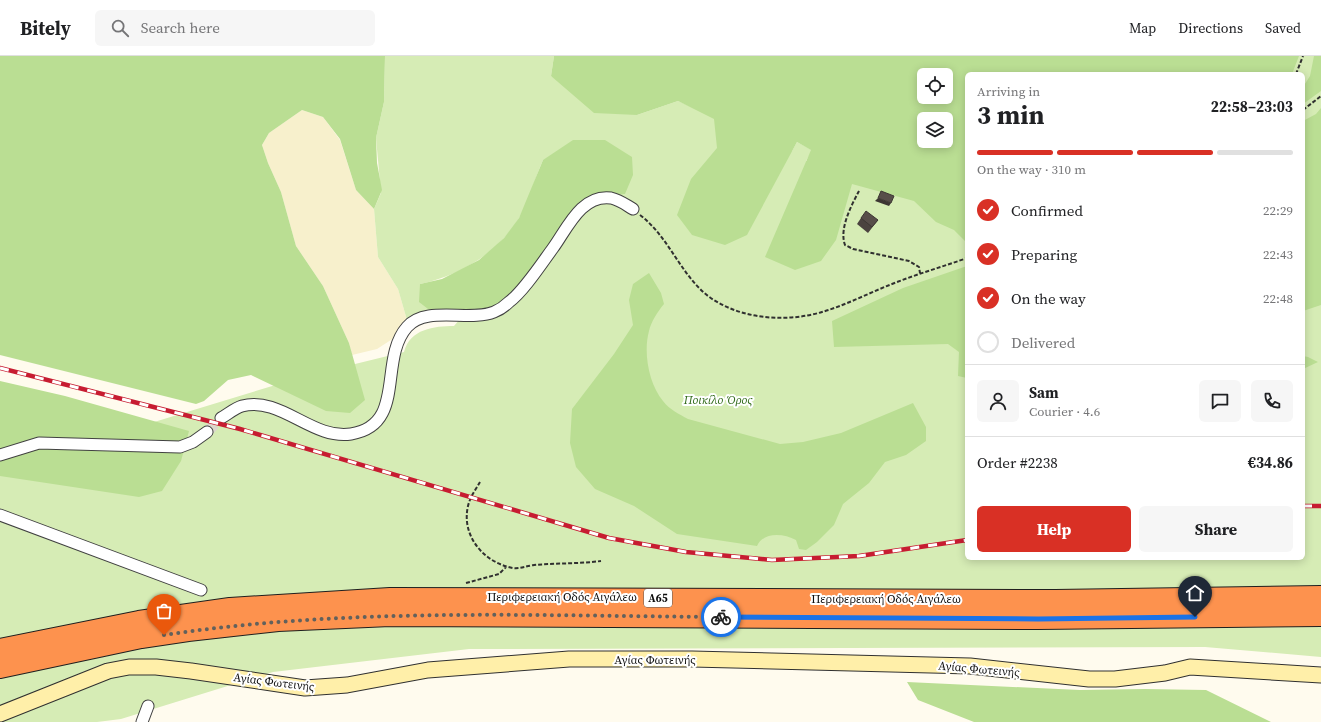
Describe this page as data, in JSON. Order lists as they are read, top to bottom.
{
  "streets": {
    "highway": ["Περιφερειακή Οδός Αιγάλεω", "Α65"],
    "street": ["Αγίας Φωτεινής"]
  },
  "parks": ["Ποικίλο Όρος"],
  "page": {
    "header": "Bitely",
    "search": "Search here",
    "nav": ["Map", "Directions", "Saved"],
    "heading": ["3 min", "Arriving in", "22:58–23:03"],
    "panel": [
      "Sam",
      "Courier · 4.6",
      "Order #2238",
      "€34.86"
    ],
    "bar": "On the way · 310 m",
    "list": [
      ["Confirmed", "22:29"],
      ["Preparing", "22:43"],
      ["On the way", "22:48"],
      "Delivered"
    ],
    "buttons": ["Help", "Share"]
  }
}
